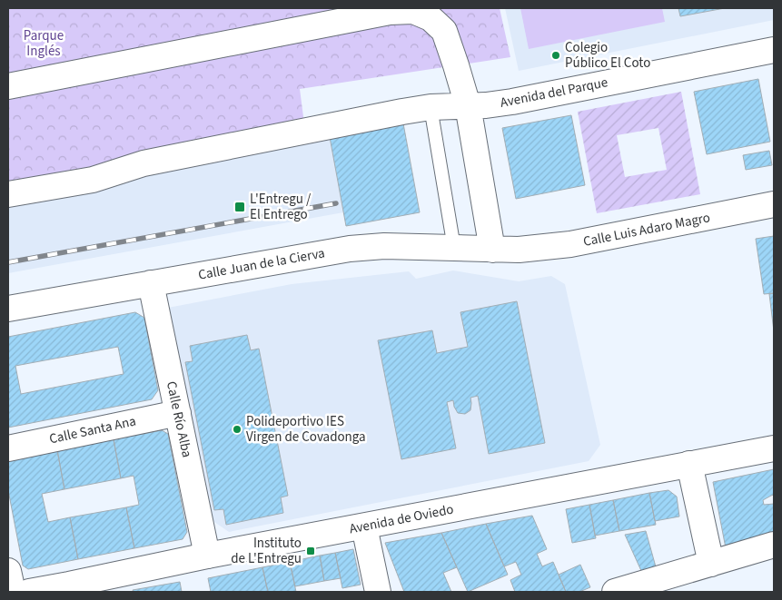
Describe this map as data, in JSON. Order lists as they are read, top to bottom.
{
  "streets": {
    "street": [
      "Avenida del Parque",
      "Calle Luis Adaro Magro",
      "Calle Juan de la Cierva",
      "Calle Río Alba",
      "Calle Santa Ana",
      "Avenida de Oviedo"
    ]
  },
  "crossings": [
    ["Calle Luis Adaro Magro", "Calle Juan de la Cierva"],
    ["Calle Juan de la Cierva", "Calle Río Alba"],
    ["Calle Río Alba", "Calle Santa Ana"],
    ["Calle Río Alba", "Avenida de Oviedo"]
  ],
  "parks": ["Parque Inglés"],
  "places": {
    "other": ["Colegio Público El Coto", "Polideportivo IES Virgen de Covadonga"],
    "transit": ["L'Entregu / El Entrego", "Instituto de L'Entregu"]
  }
}
